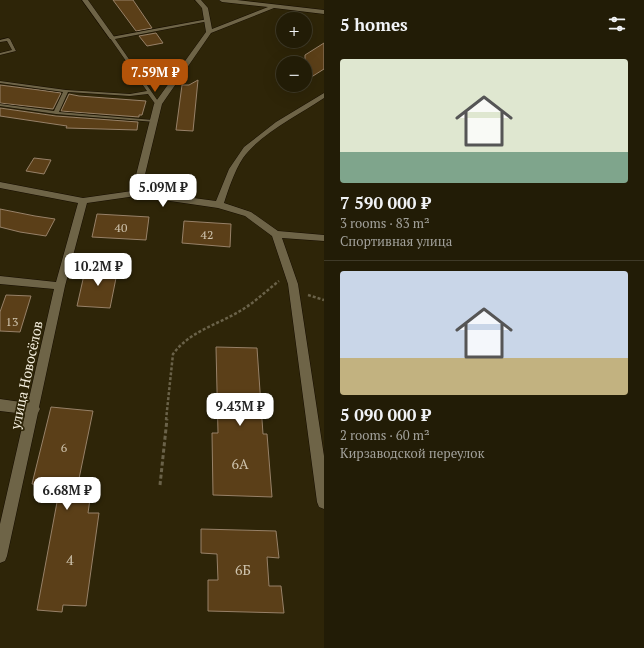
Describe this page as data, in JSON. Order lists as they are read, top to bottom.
{
  "streets": {
    "street": ["улица Новосёлов"]
  },
  "house_numbers": [
    "40",
    "42",
    "13",
    "6",
    "6А",
    "4",
    "6Б"
  ],
  "page": {
    "heading": "5 homes",
    "map_buttons": ["+", "−"],
    "list": [
      {
        "name": "7 590 000 ₽",
        "note": "3 rooms · 83 m² · Спортивная улица"
      },
      {
        "name": "5 090 000 ₽",
        "note": "2 rooms · 60 m² · Кирзаводской переулок"
      }
    ],
    "price": [
      "7.59M ₽",
      "5.09M ₽",
      "10.2M ₽",
      "9.43M ₽",
      "6.68M ₽"
    ]
  }
}
